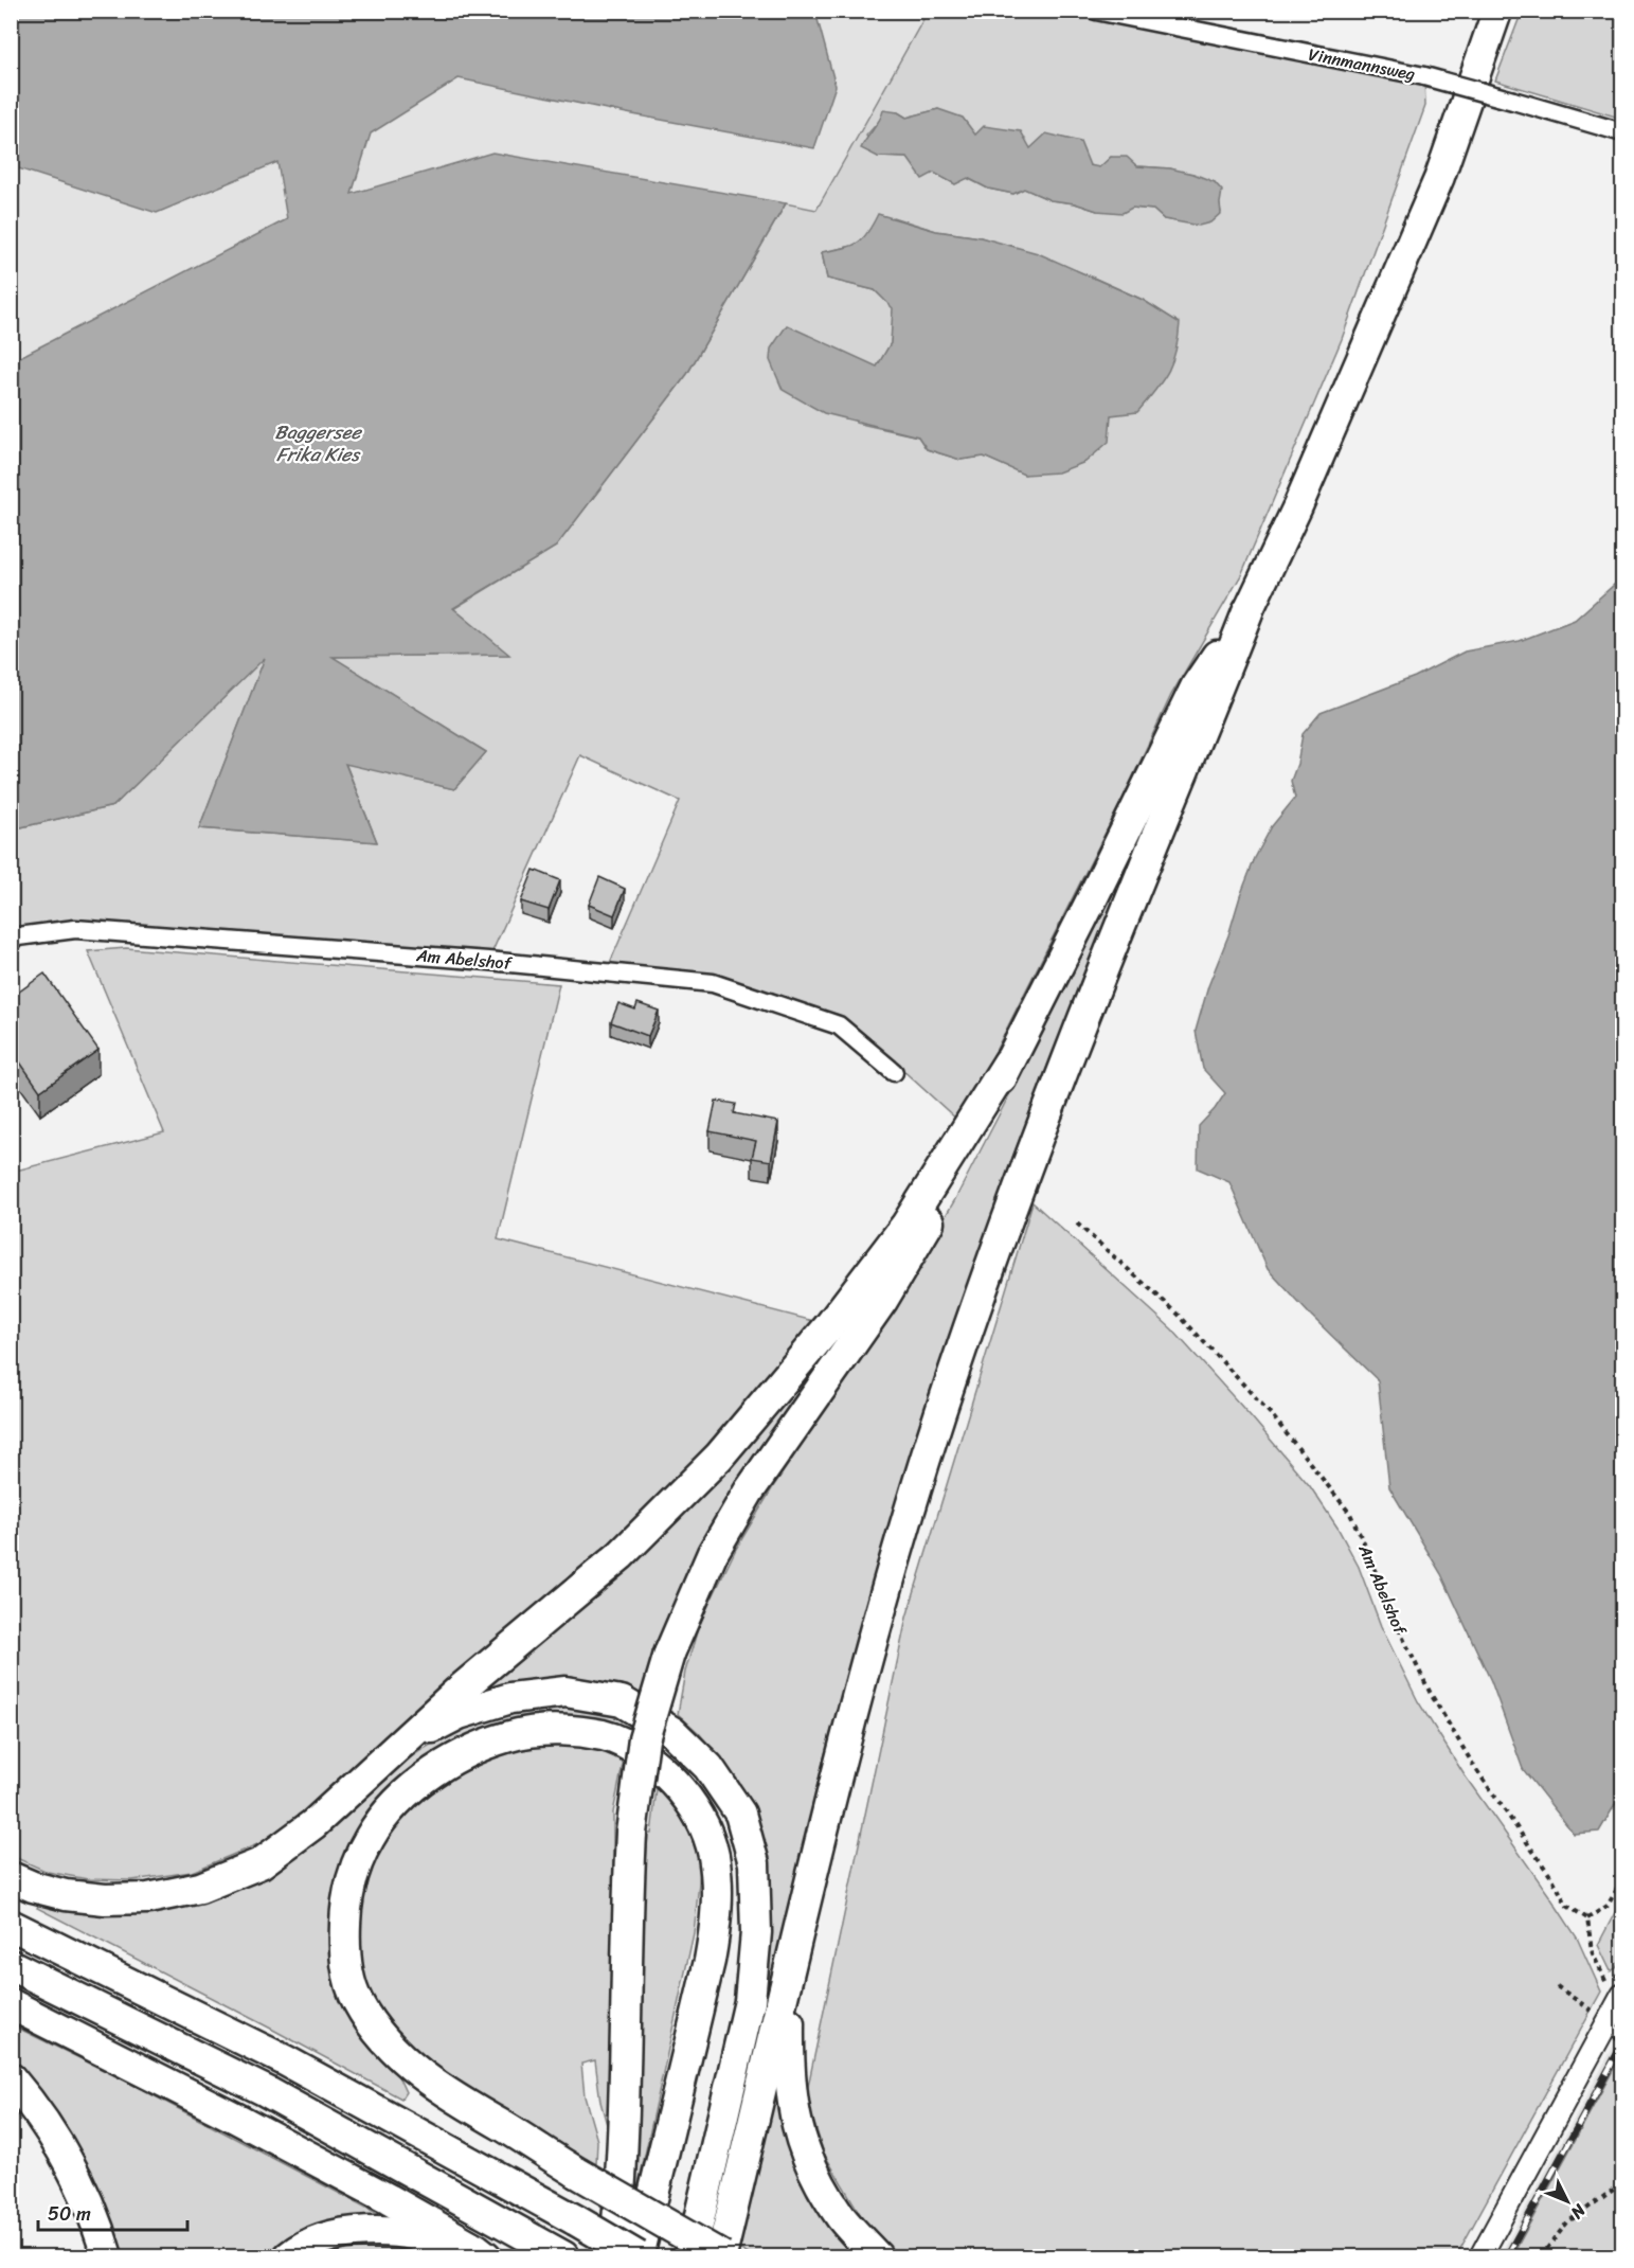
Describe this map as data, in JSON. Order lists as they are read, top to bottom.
{
  "streets": {
    "street": ["Vinnmannsweg", "Am Abelshof"]
  },
  "water": ["Baggersee Frika Kies"],
  "scale_bar": "50 m",
  "north": "bottom right"
}
